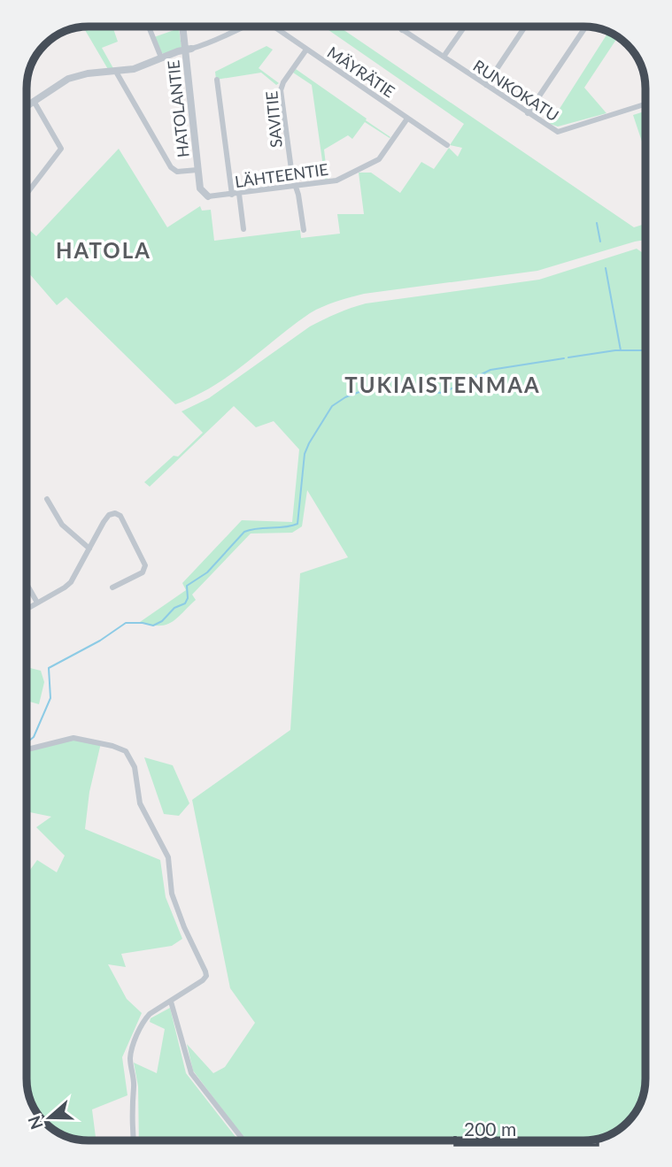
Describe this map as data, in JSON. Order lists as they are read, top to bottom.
{
  "streets": {
    "street": [
      "MÄYRÄTIE",
      "RUNKOKATU",
      "HATOLANTIE",
      "SAVITIE",
      "LÄHTEENTIE"
    ]
  },
  "crossings": [
    ["MÄYRÄTIE", "SAVITIE"],
    ["MÄYRÄTIE", "LÄHTEENTIE"],
    ["HATOLANTIE", "LÄHTEENTIE"],
    ["SAVITIE", "LÄHTEENTIE"]
  ],
  "districts": ["HATOLA", "TUKIAISTENMAA"],
  "scale_bar": "200 m",
  "north": "left"
}
